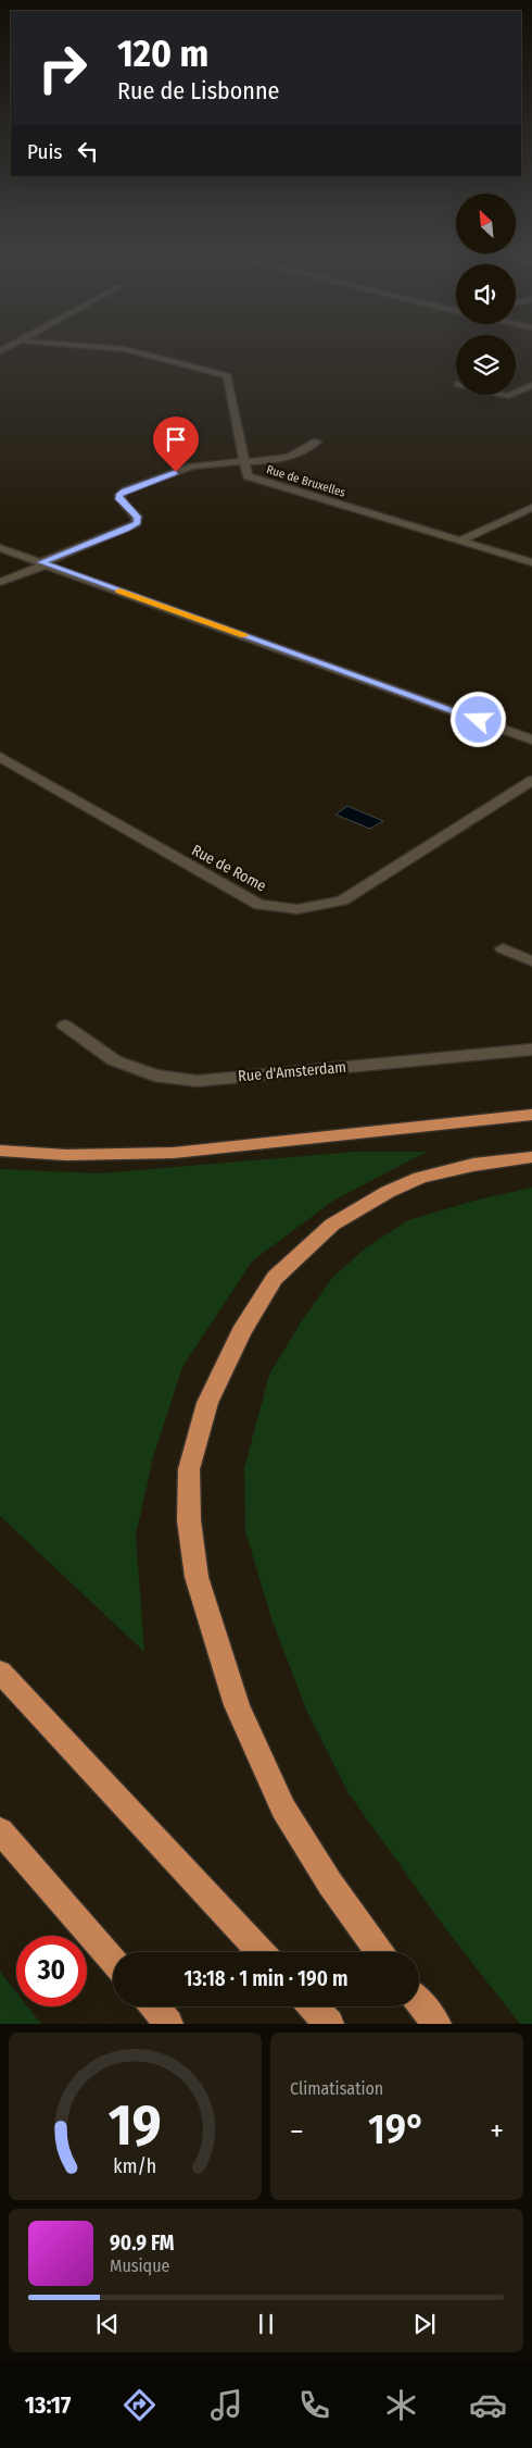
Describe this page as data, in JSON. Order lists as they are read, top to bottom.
{
  "streets": {
    "street": ["Rue de Bruxelles", "Rue de Rome", "Rue d'Amsterdam"]
  },
  "north": "top left",
  "page": {
    "turn": ["120 m", "Rue de Lisbonne"],
    "then": "Puis",
    "limit": "30",
    "trip": "13:18 · 1 min · 190 m",
    "tile": "Climatisation",
    "heat": ["−", "19°", "+"],
    "song": ["90.9 FM", "Musique"],
    "tabs": "13:17",
    "gauge": ["19", "km/h"]
  }
}
